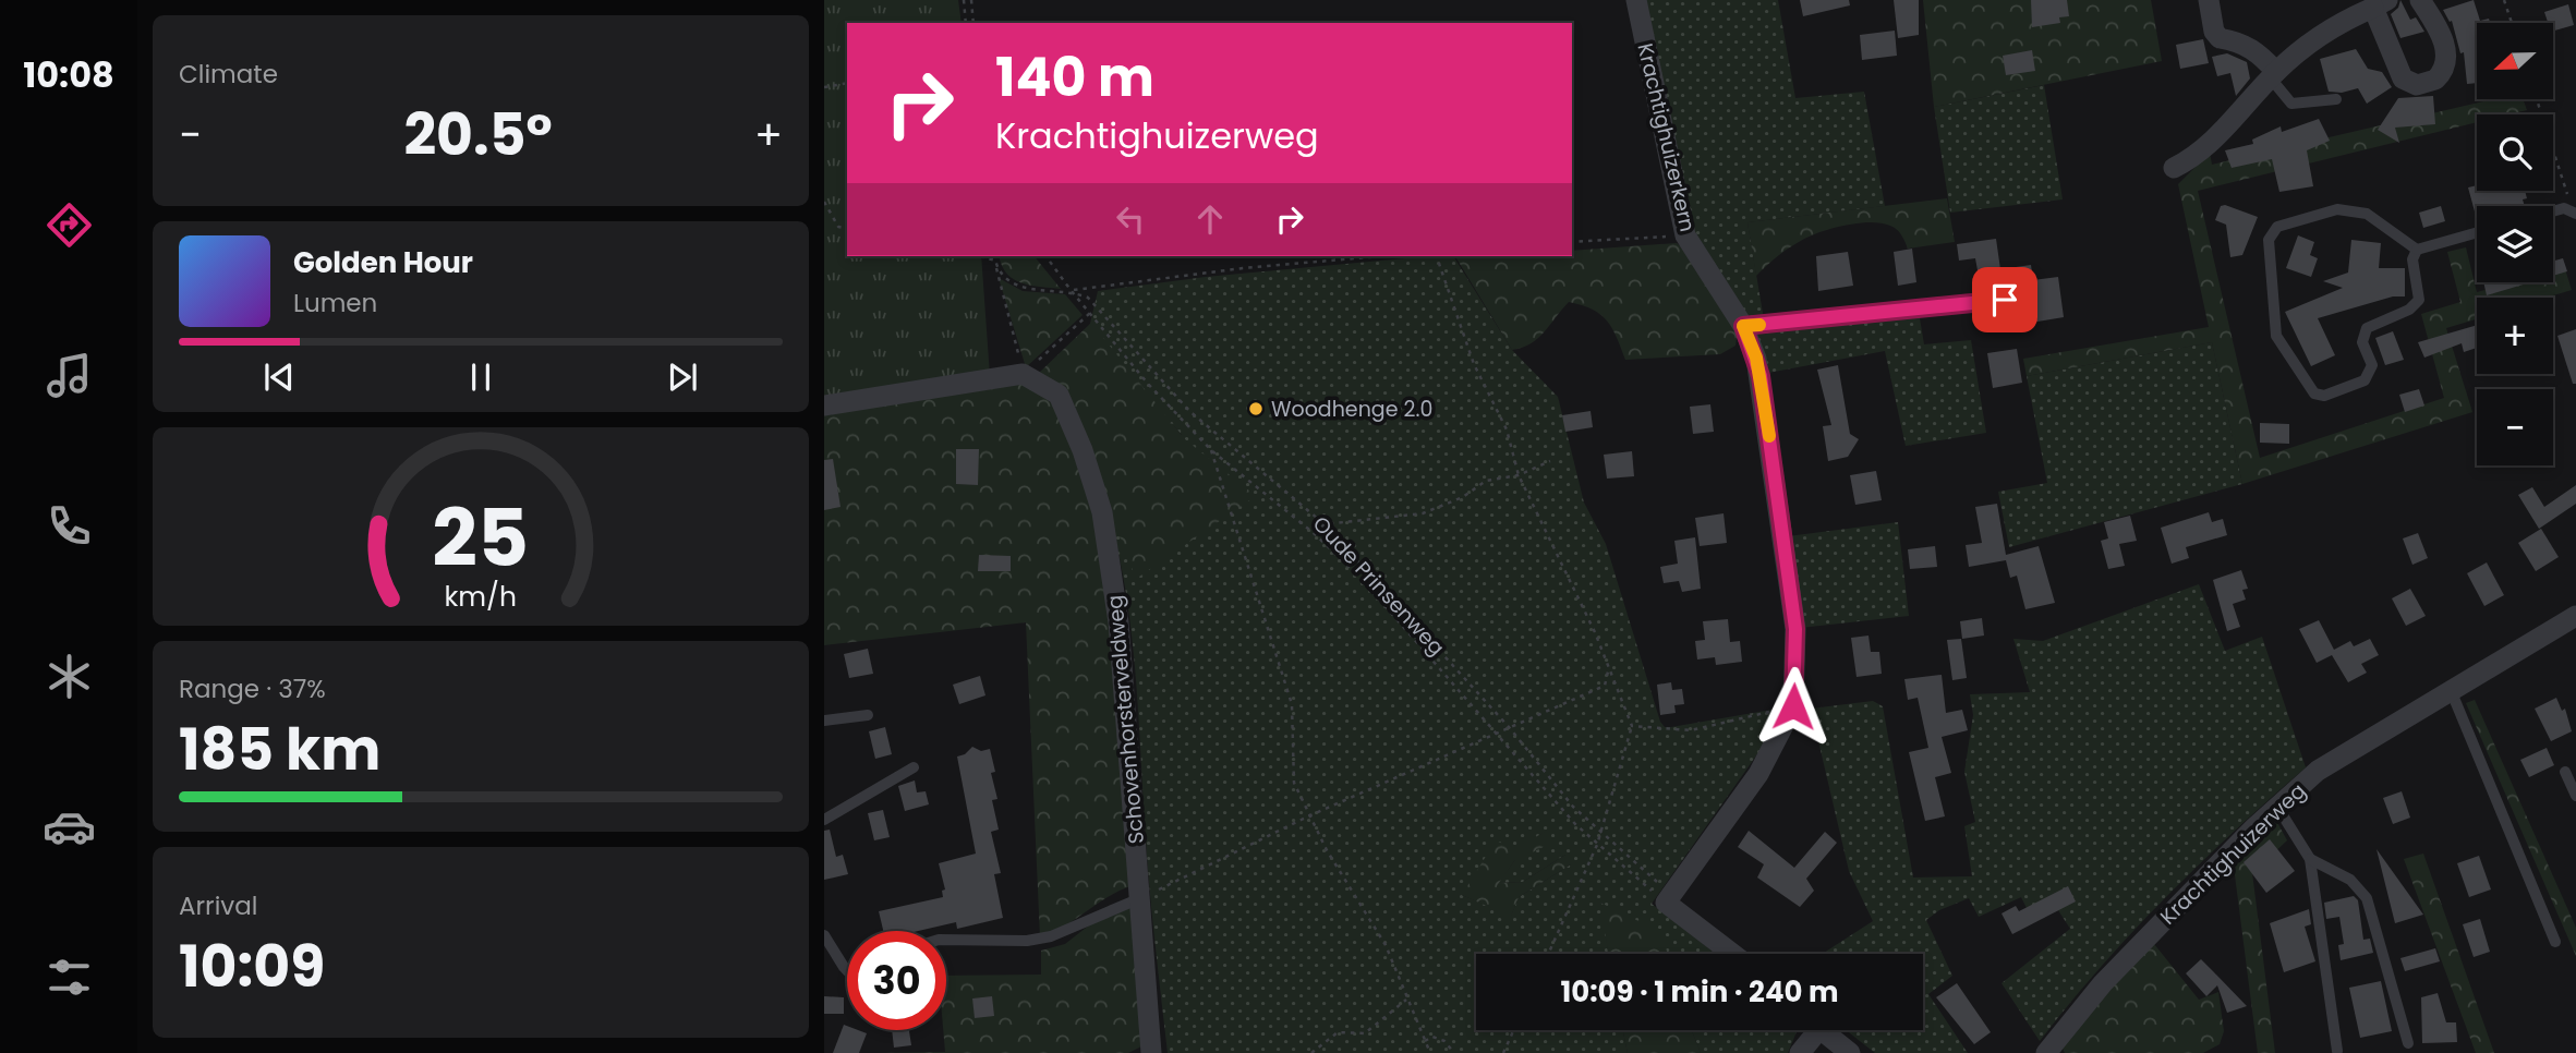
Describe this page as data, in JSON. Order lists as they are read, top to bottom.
{
  "streets": {
    "street": ["Krachtighuizerkern", "Schovenhorsterveldweg", "Krachtighuizerweg"],
    "path": ["Oude Prinsenweg"]
  },
  "crossings": [
    ["Krachtighuizerkern", "Oude Prinsenweg"]
  ],
  "places": ["Woodhenge 2.0"],
  "north": "left",
  "page": {
    "tabs": "10:08",
    "tile": [
      "Climate",
      ["Range · 37%", "185 km"],
      ["Arrival", "10:09"]
    ],
    "map_buttons": ["+", "−"],
    "turn": ["140 m", "Krachtighuizerweg"],
    "heat": ["−", "20.5°", "+"],
    "song": ["Golden Hour", "Lumen"],
    "limit": "30",
    "trip": "10:09 · 1 min · 240 m",
    "gauge": ["25", "km/h"]
  }
}
